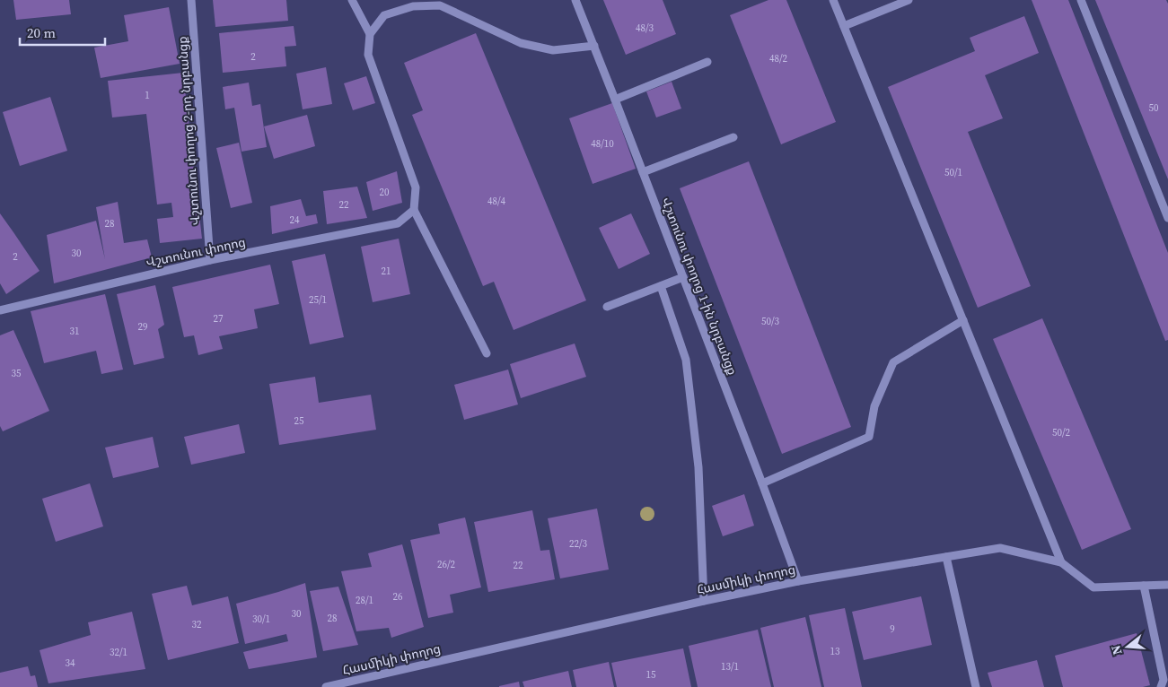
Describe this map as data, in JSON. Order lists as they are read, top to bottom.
{
  "streets": {
    "street": [
      "Վշտունու փողոց 2-րդ նրբանցք",
      "Վշտունու փողոց",
      "Վշտունու փողոց 1-ին նրբանցք",
      "Հասմիկի փողոց"
    ]
  },
  "crossings": [
    ["Վշտունու փողոց 2-րդ նրբանցք", "Վշտունու փողոց"],
    ["Վշտունու փողոց 1-ին նրբանցք", "Հասմիկի փողոց"]
  ],
  "house_numbers": [
    "48/3",
    "2",
    "48/2",
    "1",
    "50",
    "48/10",
    "50/1",
    "20",
    "48/4",
    "22",
    "24",
    "28",
    "30",
    "2",
    "21",
    "25/1",
    "27",
    "50/3",
    "29",
    "31",
    "35",
    "25",
    "50/2",
    "22/3",
    "26/2",
    "22",
    "26",
    "28/1",
    "30",
    "28",
    "30/1",
    "32",
    "9",
    "13",
    "32/1",
    "34",
    "13/1",
    "15"
  ],
  "scale_bar": "20 m",
  "north": "left"
}
